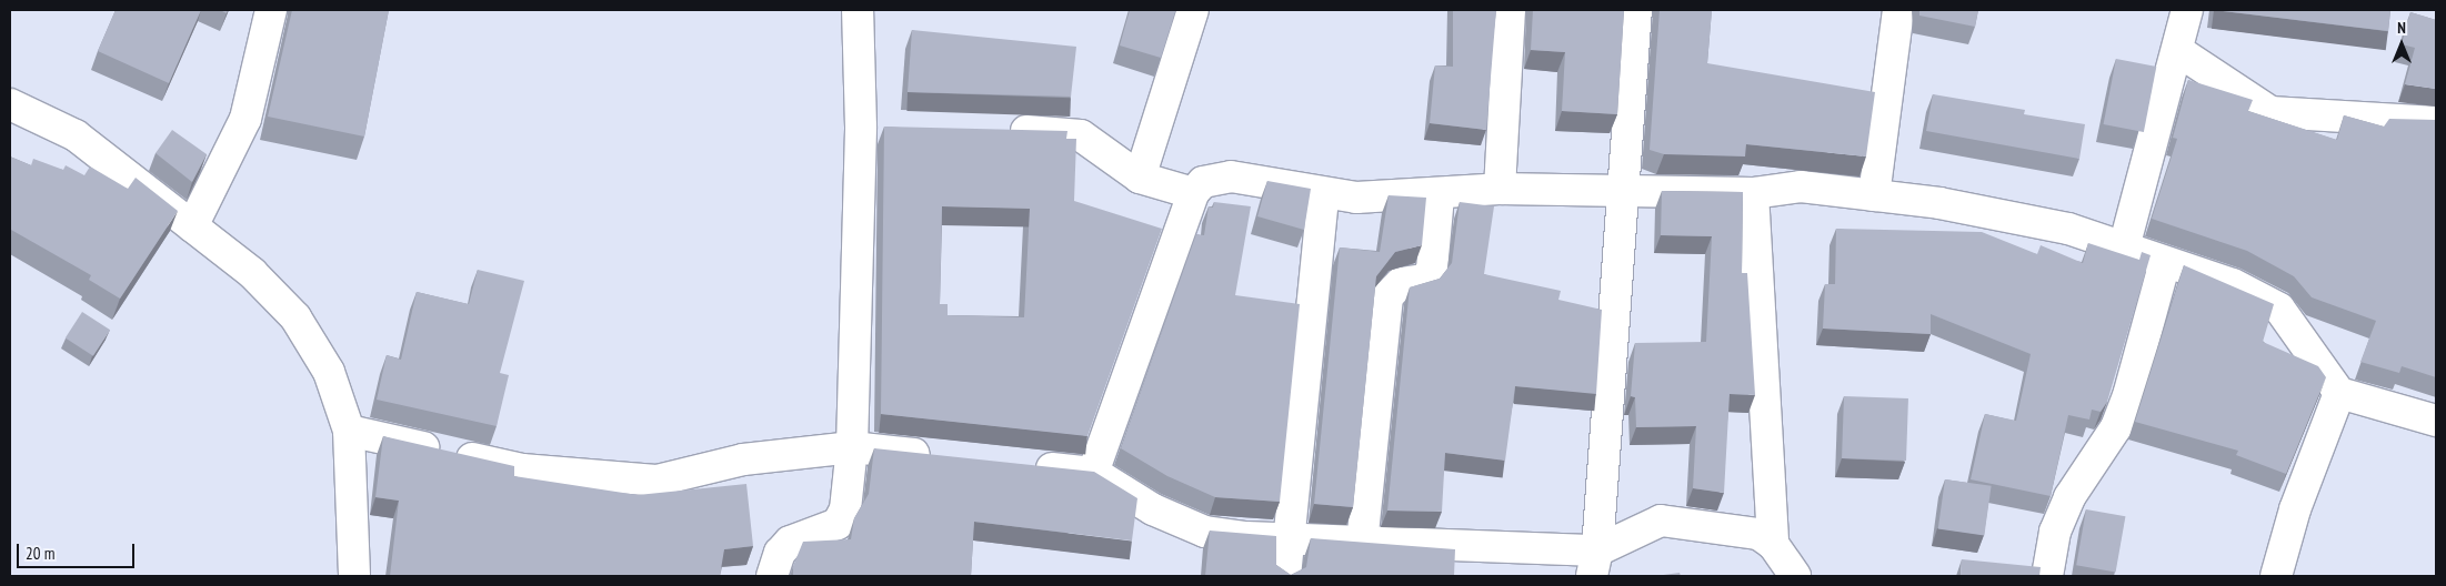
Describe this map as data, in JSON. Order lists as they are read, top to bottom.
{
  "scale_bar": "20 m",
  "north": "top"
}
